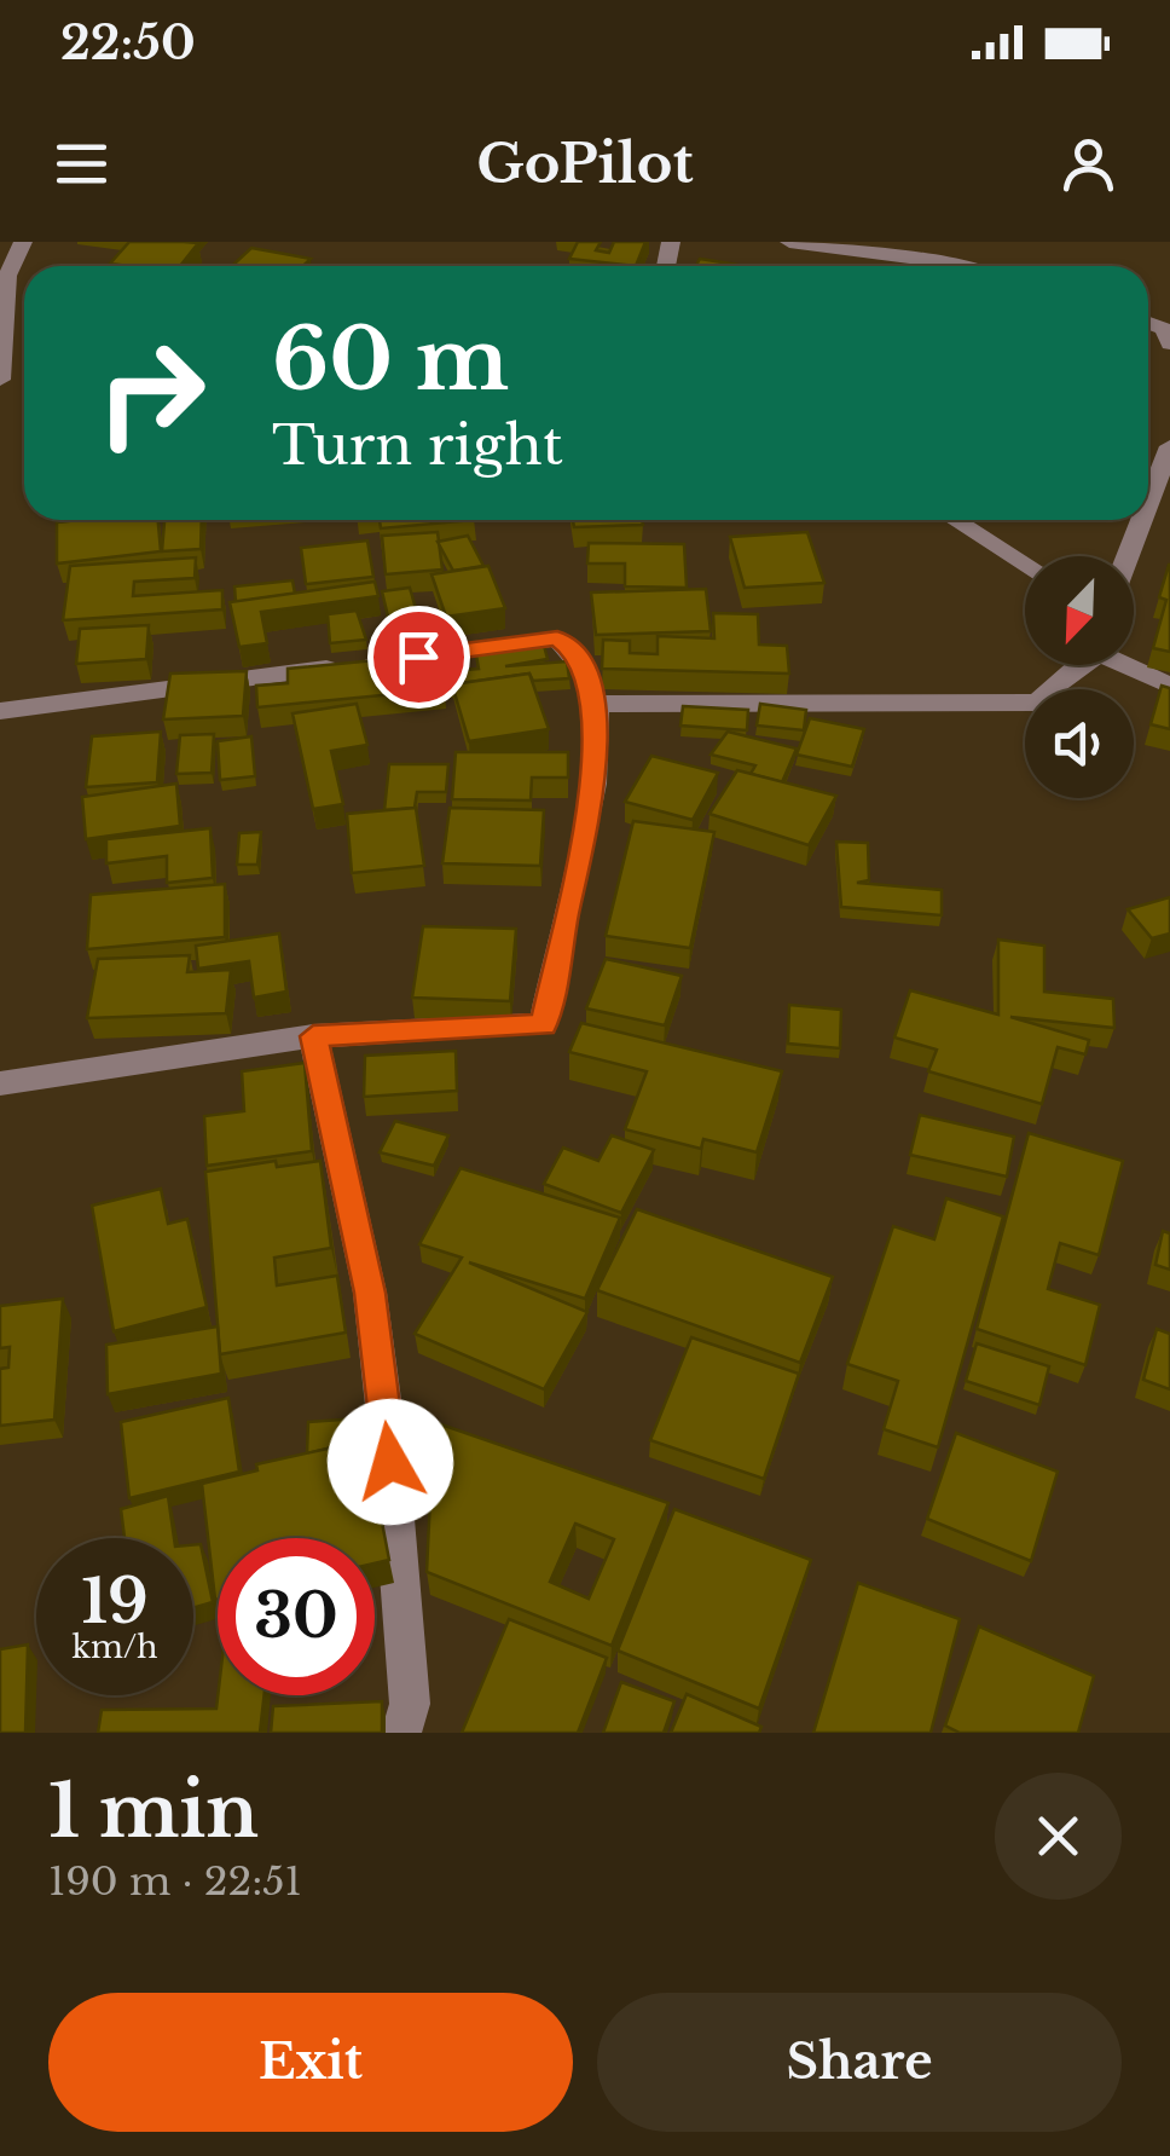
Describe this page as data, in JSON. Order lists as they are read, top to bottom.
{
  "north": "bottom left",
  "page": {
    "status": "22:50",
    "header": "GoPilot",
    "turn": ["60 m", "Turn right"],
    "speed": "19 km/h",
    "limit": "30",
    "heading": ["1 min", "190 m · 22:51"],
    "buttons": ["Exit", "Share"]
  }
}
